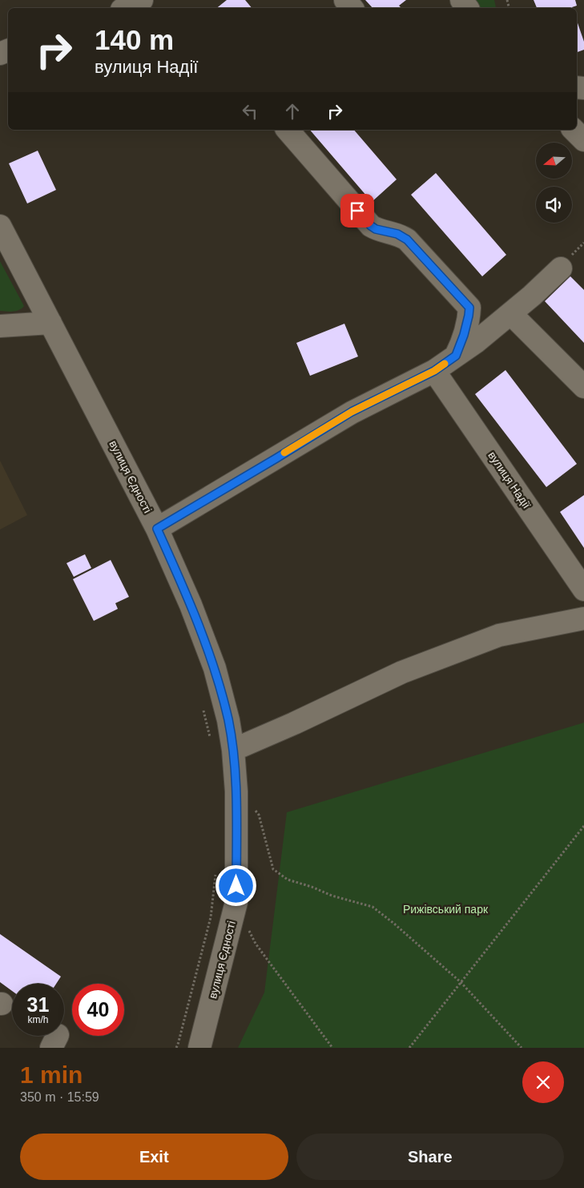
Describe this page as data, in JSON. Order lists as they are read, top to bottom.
{
  "streets": {
    "street": ["вулиця Єдності", "вулиця Надії"]
  },
  "parks": ["Рижівський парк"],
  "north": "left",
  "page": {
    "turn": ["140 m", "вулиця Надії"],
    "speed": "31 km/h",
    "limit": "40",
    "heading": ["1 min", "350 m · 15:59"],
    "buttons": ["Exit", "Share"]
  }
}
